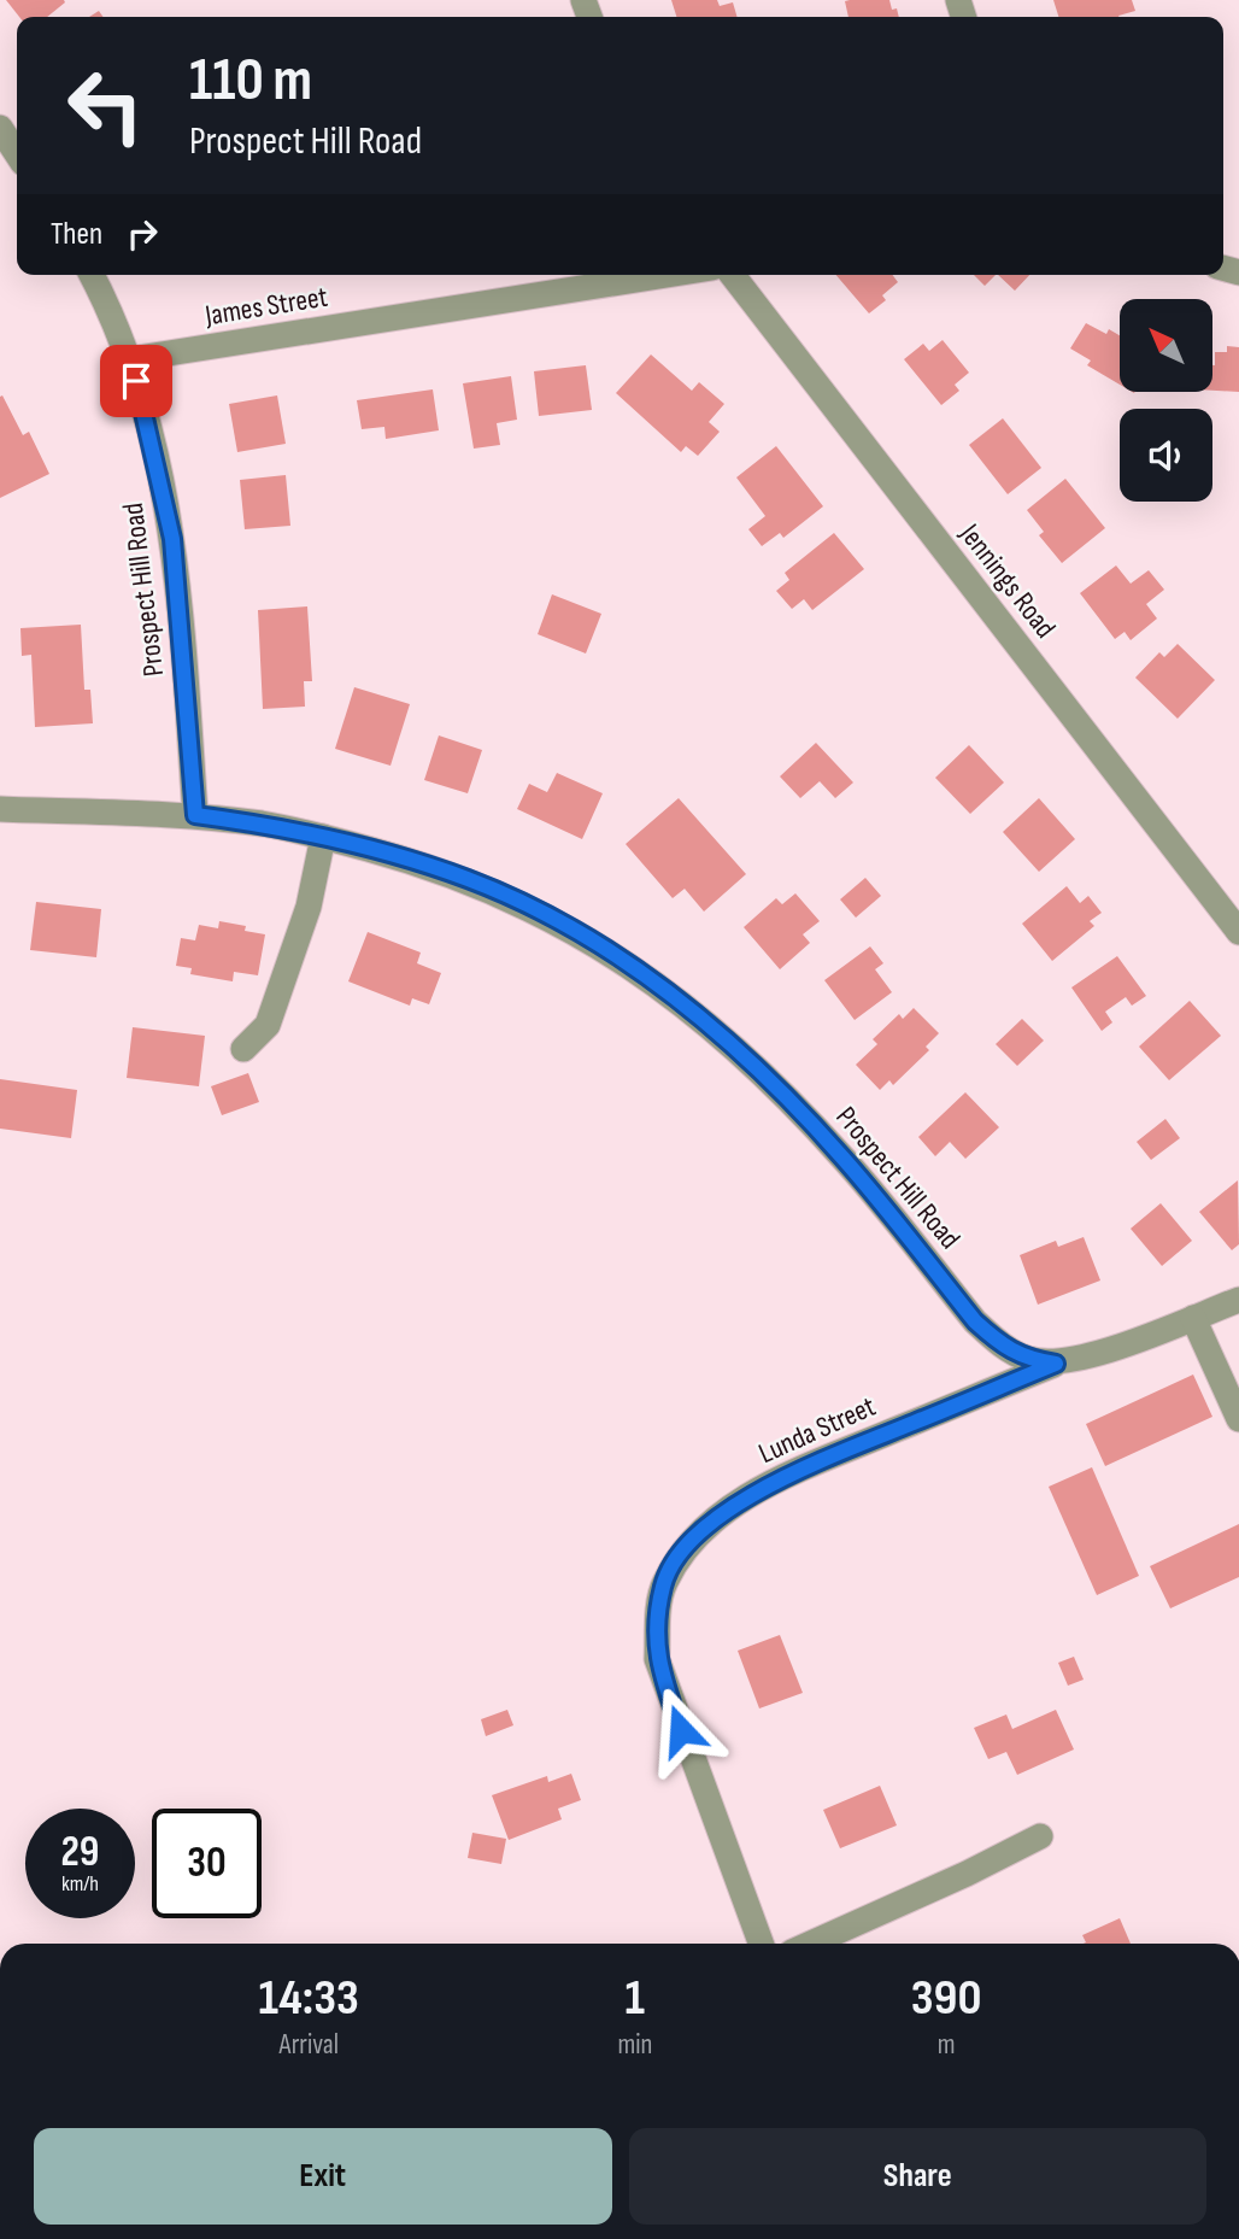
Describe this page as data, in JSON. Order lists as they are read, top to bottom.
{
  "streets": {
    "street": [
      "James Street",
      "Jennings Road",
      "Prospect Hill Road",
      "Lunda Street"
    ]
  },
  "crossings": [
    ["James Street", "Prospect Hill Road"],
    ["Prospect Hill Road", "Lunda Street"]
  ],
  "north": "top left",
  "page": {
    "turn": ["110 m", "Prospect Hill Road"],
    "then": "Then",
    "speed": "29 km/h",
    "limit": "30",
    "eta": [
      "14:33",
      "Arrival",
      "1",
      "min",
      "390",
      "m"
    ],
    "buttons": ["Exit", "Share"]
  }
}
